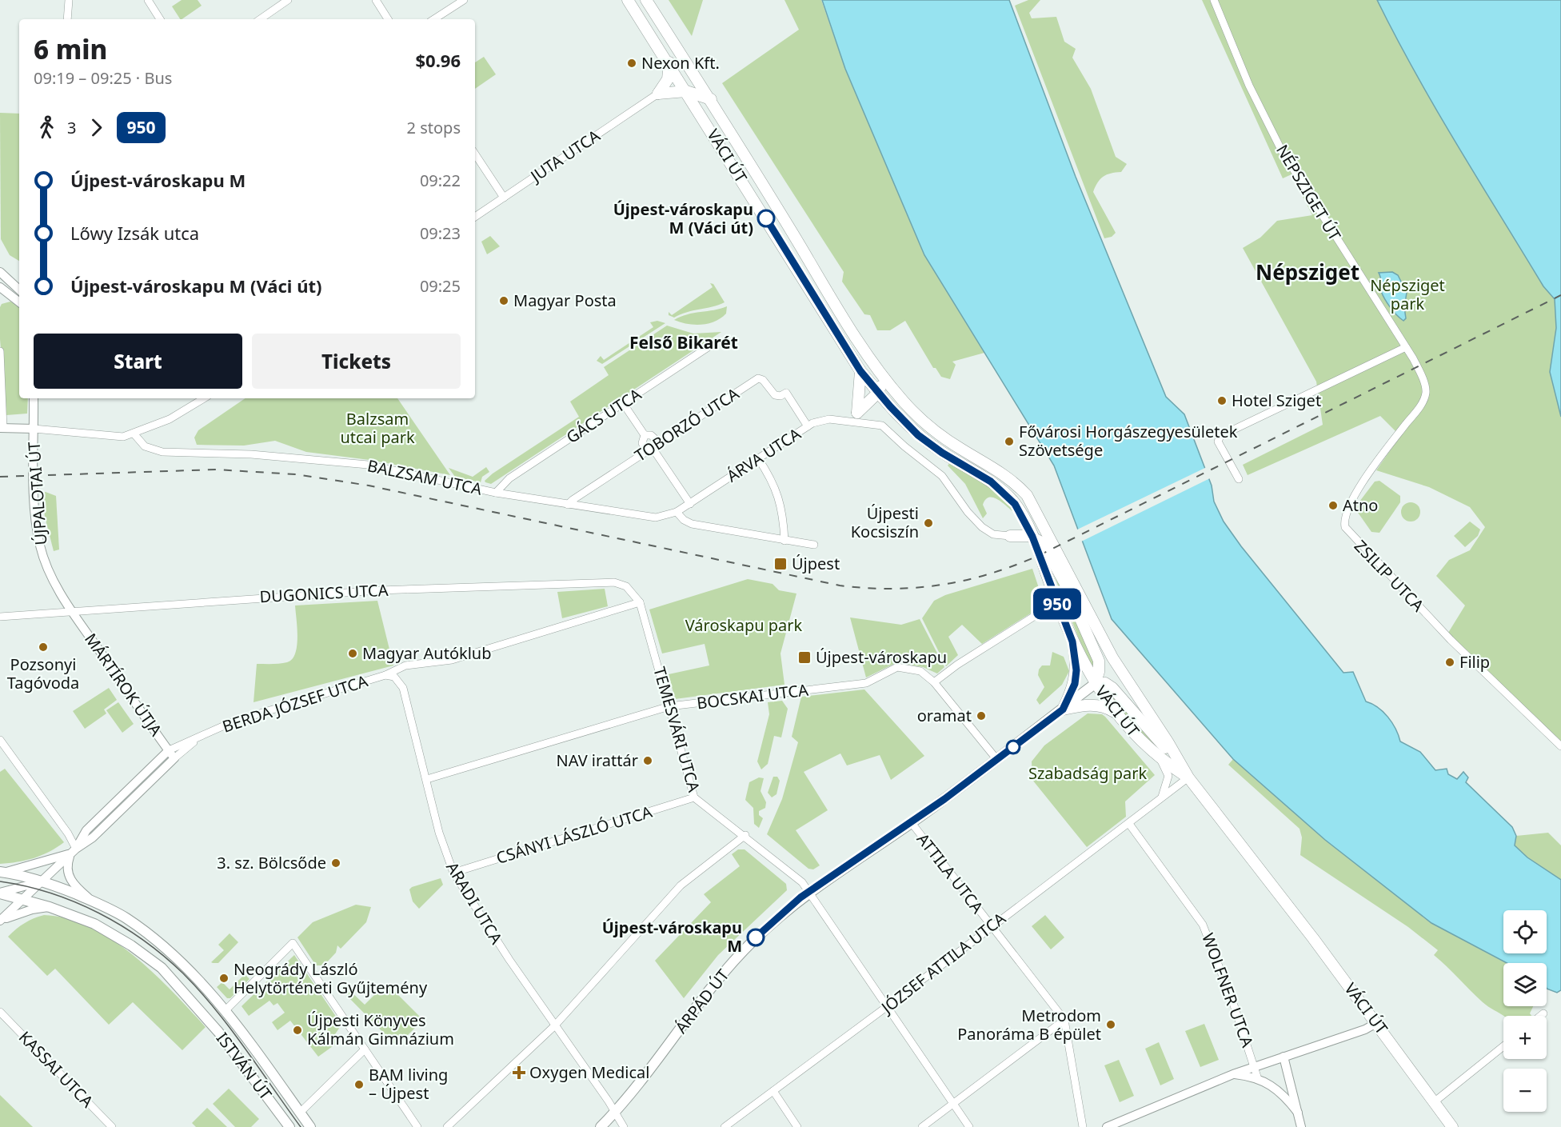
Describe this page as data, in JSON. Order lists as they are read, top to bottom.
{
  "streets": {
    "main road": ["VÁCI ÚT", "ÁRPÁD ÚT", "ISTVÁN ÚT"],
    "street": [
      "JUTA UTCA",
      "NÉPSZIGET ÚT",
      "GÁCS UTCA",
      "TOBORZÓ UTCA",
      "ÁRVA UTCA",
      "BALZSAM UTCA",
      "ÚJPALOTAI ÚT",
      "ZSILIP UTCA",
      "DUGONICS UTCA",
      "MÁRTÍROK ÚTJA",
      "BOCSKAI UTCA",
      "BERDA JÓZSEF UTCA",
      "TEMESVÁRI UTCA",
      "CSÁNYI LÁSZLÓ UTCA",
      "ATTILA UTCA",
      "ARADI UTCA",
      "JÓZSEF ATTILA UTCA",
      "WOLFNER UTCA",
      "KASSAI UTCA"
    ]
  },
  "crossings": [
    ["VÁCI ÚT", "JÓZSEF ATTILA UTCA"],
    ["VÁCI ÚT", "ÁRPÁD ÚT"],
    ["NÉPSZIGET ÚT", "ZSILIP UTCA"],
    ["GÁCS UTCA", "BALZSAM UTCA"],
    ["TOBORZÓ UTCA", "ÁRVA UTCA"],
    ["TOBORZÓ UTCA", "BALZSAM UTCA"],
    ["ÁRVA UTCA", "BALZSAM UTCA"],
    ["ÚJPALOTAI ÚT", "DUGONICS UTCA"],
    ["ÚJPALOTAI ÚT", "MÁRTÍROK ÚTJA"],
    ["DUGONICS UTCA", "MÁRTÍROK ÚTJA"],
    ["DUGONICS UTCA", "BERDA JÓZSEF UTCA"],
    ["DUGONICS UTCA", "TEMESVÁRI UTCA"],
    ["MÁRTÍROK ÚTJA", "BERDA JÓZSEF UTCA"],
    ["BOCSKAI UTCA", "TEMESVÁRI UTCA"],
    ["BOCSKAI UTCA", "ARADI UTCA"],
    ["BOCSKAI UTCA", "ÁRPÁD ÚT"],
    ["BERDA JÓZSEF UTCA", "TEMESVÁRI UTCA"],
    ["BERDA JÓZSEF UTCA", "ARADI UTCA"],
    ["BERDA JÓZSEF UTCA", "ISTVÁN ÚT"],
    ["TEMESVÁRI UTCA", "CSÁNYI LÁSZLÓ UTCA"],
    ["TEMESVÁRI UTCA", "JÓZSEF ATTILA UTCA"],
    ["TEMESVÁRI UTCA", "ÁRPÁD ÚT"],
    ["CSÁNYI LÁSZLÓ UTCA", "ARADI UTCA"],
    ["ATTILA UTCA", "JÓZSEF ATTILA UTCA"],
    ["ATTILA UTCA", "ÁRPÁD ÚT"],
    ["ARADI UTCA", "ÁRPÁD ÚT"],
    ["JÓZSEF ATTILA UTCA", "WOLFNER UTCA"]
  ],
  "districts": ["Népsziget", "Felső Bikarét"],
  "parks": [
    "Népsziget park",
    "Balzsam utcai park",
    "Városkapu park",
    "Szabadság park"
  ],
  "places": {
    "other": [
      "Nexon Kft.",
      "Újpest-városkapu M (Váci út)",
      "Magyar Posta",
      "Hotel Sziget",
      "Fővárosi Horgászegyesületek Szövetsége",
      "Atno",
      "Újpesti Kocsiszín",
      "Pozsonyi Tagóvoda",
      "Magyar Autóklub",
      "Filip",
      "oramat",
      "NAV irattár",
      "3. sz. Bölcsőde",
      "Újpest-városkapu M",
      "Neogrády László Helytörténeti Gyűjtemény",
      "Metrodom Panoráma B épület",
      "Újpesti Könyves Kálmán Gimnázium",
      "BAM living – Újpest"
    ],
    "transit": ["Újpest", "Újpest-városkapu"],
    "health": ["Oxygen Medical"]
  },
  "lines": ["bus line 950"],
  "page": {
    "on_map": "950",
    "heading": ["6 min", "09:19 – 09:25 · Bus", "$0.96"],
    "legs": ["3", "950", "2 stops"],
    "list": [
      {
        "name": "Újpest-városkapu M",
        "value": "09:22"
      },
      {
        "name": "Lőwy Izsák utca",
        "value": "09:23"
      },
      {
        "name": "Újpest-városkapu M (Váci út)",
        "value": "09:25"
      }
    ],
    "buttons": ["Start", "Tickets"],
    "map_buttons": ["+", "−"]
  }
}
